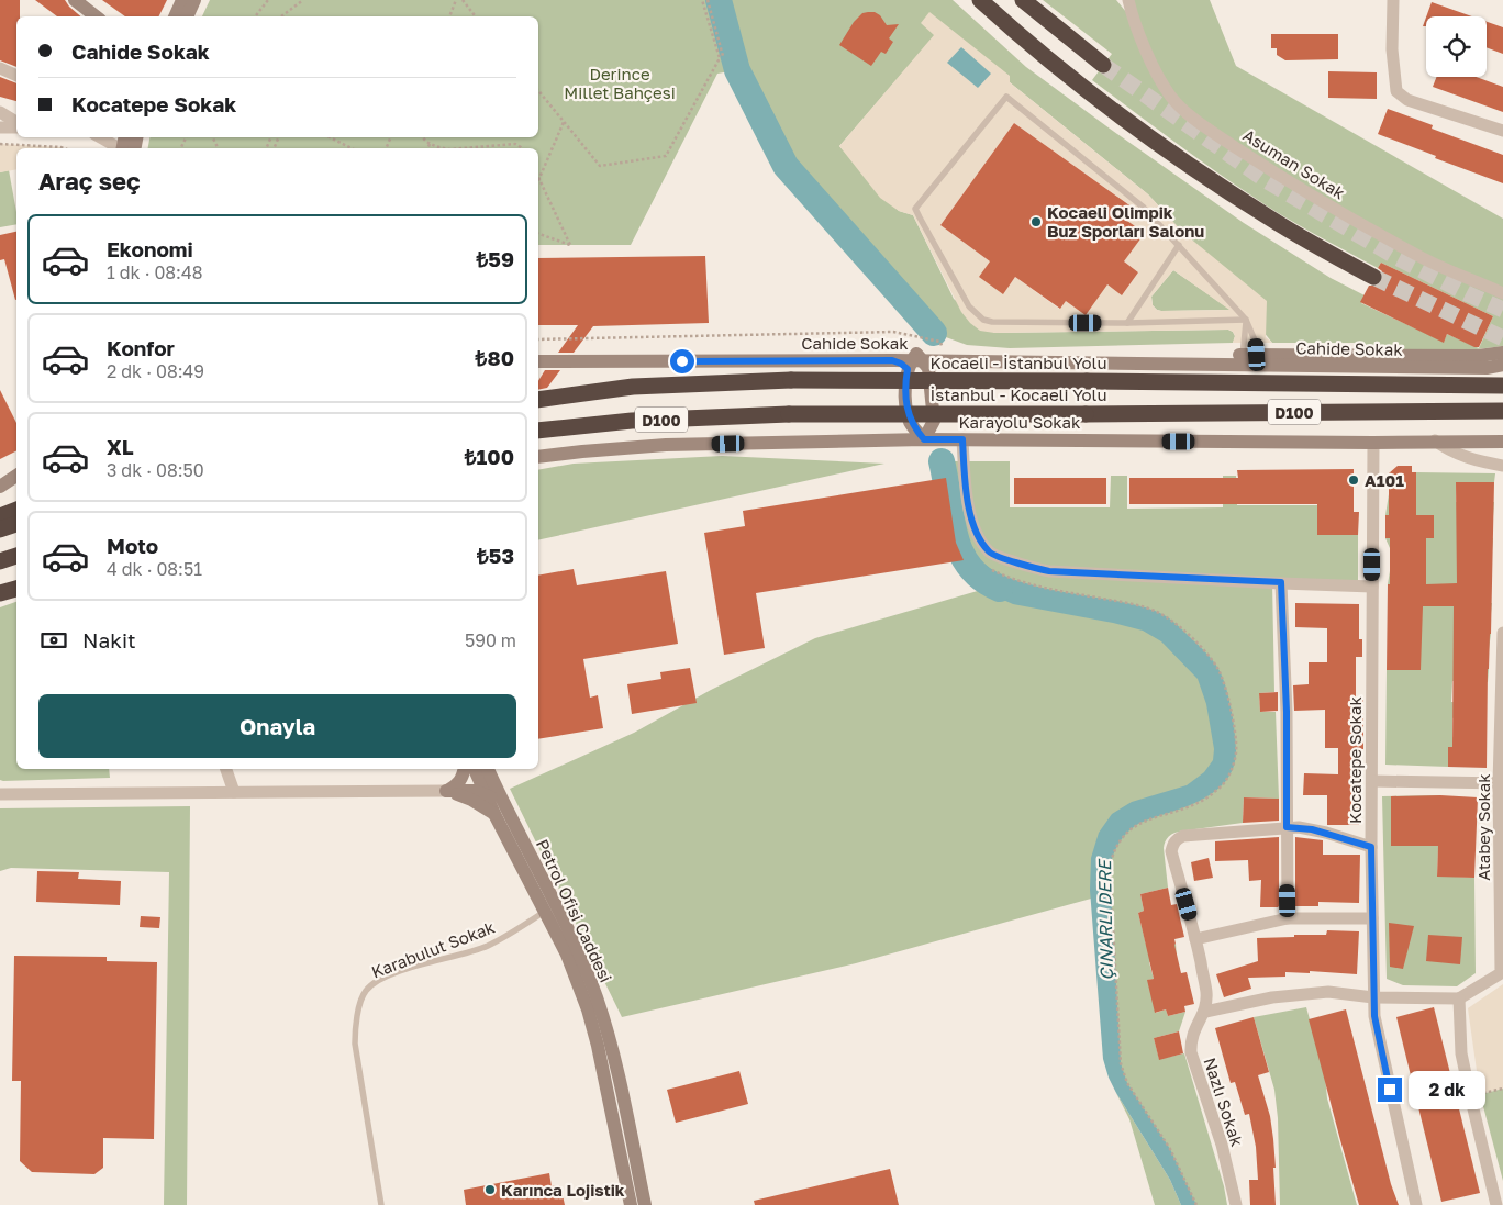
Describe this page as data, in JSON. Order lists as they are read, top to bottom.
{
  "streets": {
    "highway": ["Kocaeli - İstanbul Yolu", "İstanbul - Kocaeli Yolu", "D100"],
    "main road": ["Cahide Sokak", "Karayolu Sokak", "Petrol Ofisi Caddesi"],
    "street": [
      "Asuman Sokak",
      "Kocatepe Sokak",
      "Atabey Sokak",
      "Nazlı Sokak"
    ],
    "lane": ["Karabulut Sokak"]
  },
  "crossings": [
    ["Karayolu Sokak", "Kocatepe Sokak"],
    ["Petrol Ofisi Caddesi", "Karabulut Sokak"]
  ],
  "water": ["ÇINARLI DERE"],
  "parks": ["Derince Millet Bahçesi"],
  "places": ["Kocaeli Olimpik Buz Sporları Salonu", "A101", "Karınca Lojistik"],
  "page": {
    "banner": ["Cahide Sokak", "Kocatepe Sokak"],
    "heading": "Araç seç",
    "list": [
      {
        "name": "Ekonomi",
        "note": "1 dk · 08:48",
        "value": "₺59"
      },
      {
        "name": "Konfor",
        "note": "2 dk · 08:49",
        "value": "₺80"
      },
      {
        "name": "XL",
        "note": "3 dk · 08:50",
        "value": "₺100"
      },
      {
        "name": "Moto",
        "note": "4 dk · 08:51",
        "value": "₺53"
      }
    ],
    "pay": ["Nakit", "590 m"],
    "buttons": "Onayla",
    "bubble": "2 dk"
  }
}
